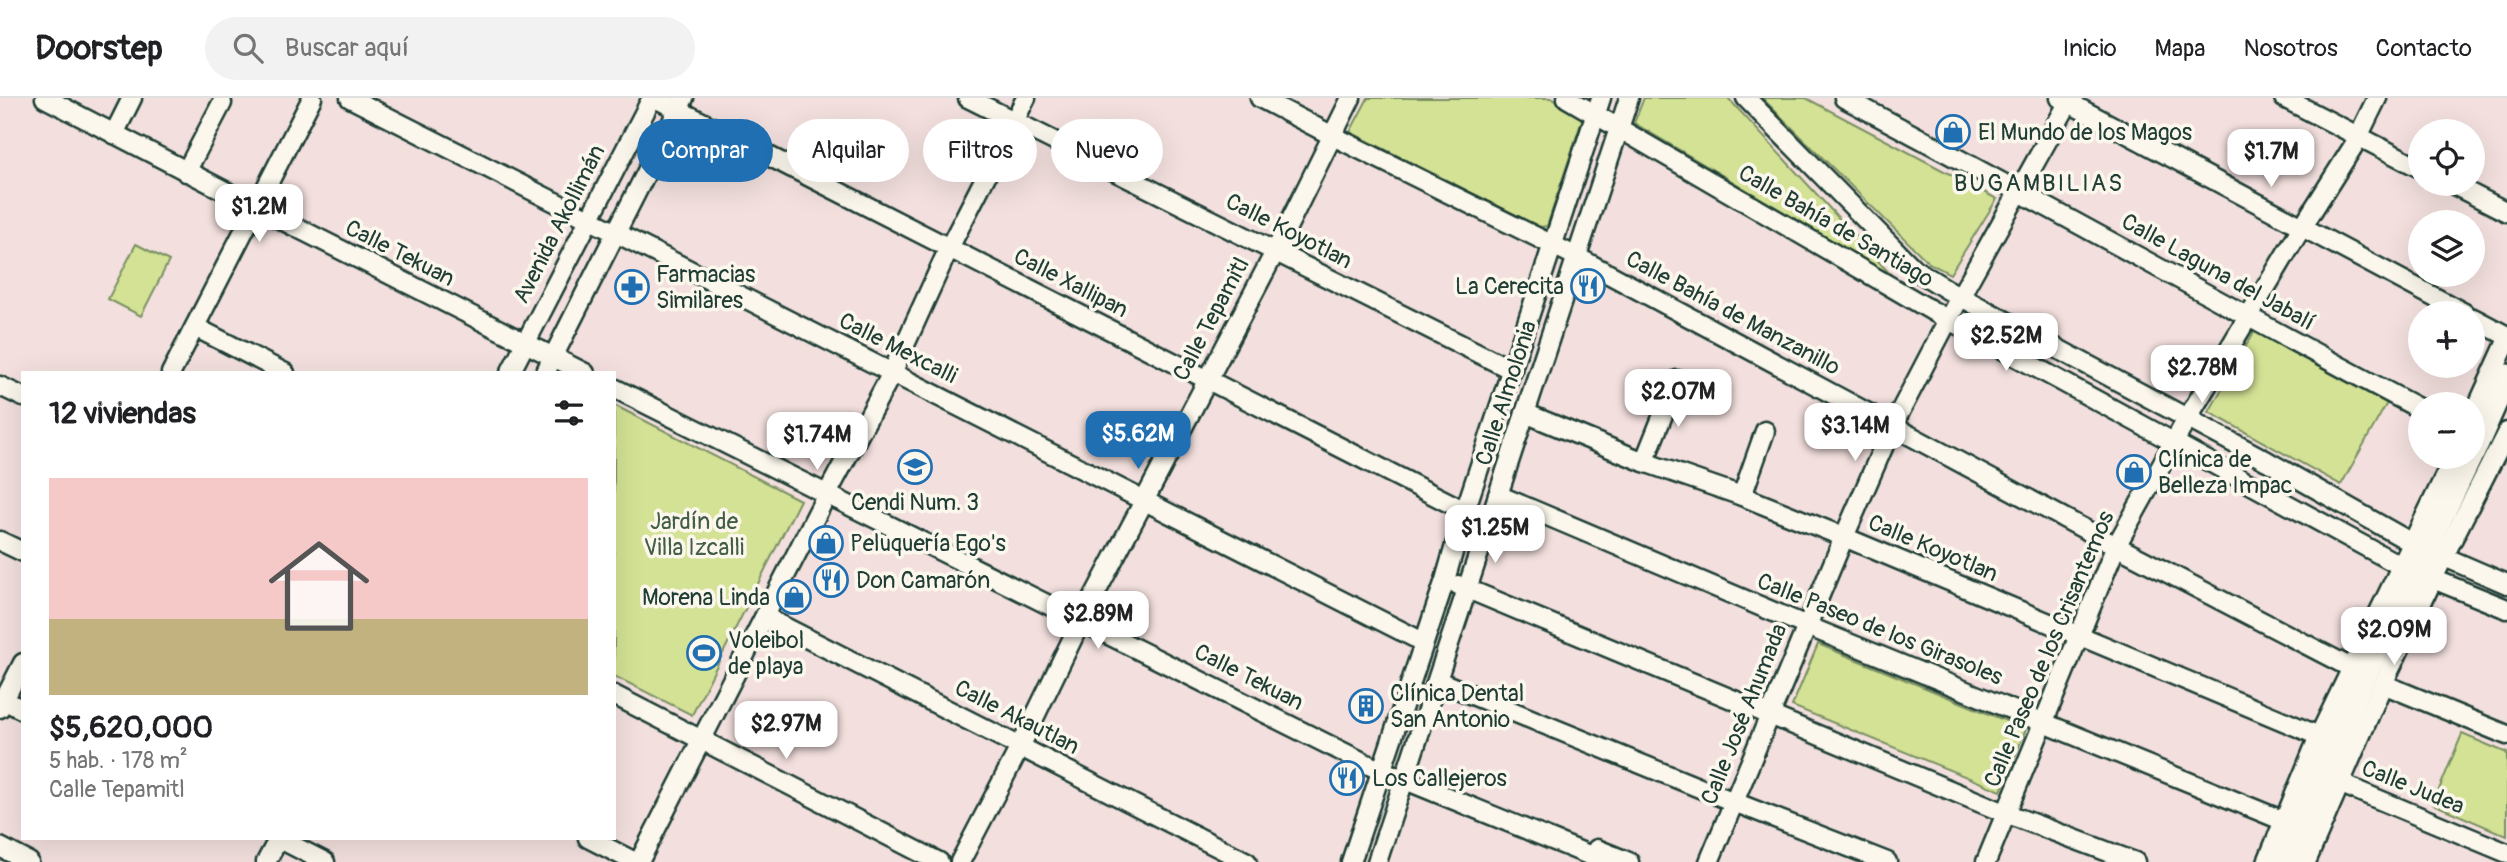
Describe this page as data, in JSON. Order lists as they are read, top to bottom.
{
  "streets": {
    "street": [
      "Avenida Akollimán",
      "Calle Bahía de Santiago",
      "Calle Koyotlan",
      "Calle Tekuan",
      "Calle Laguna del Jabalí",
      "Calle Xallipan",
      "Calle Bahía de Manzanillo",
      "Calle Tepamitl",
      "Calle Mexcalli",
      "Calle Almolonia",
      "Calle Paseo de los Girasoles",
      "Calle Paseo de los Crisantemos",
      "Calle José Ahumada",
      "Calle Akautlan",
      "Calle Judea"
    ]
  },
  "crossings": [
    ["Avenida Akollimán", "Calle Tekuan"],
    ["Avenida Akollimán", "Calle Xallipan"],
    ["Avenida Akollimán", "Calle Mexcalli"],
    ["Calle Bahía de Santiago", "Calle Almolonia"],
    ["Calle Bahía de Santiago", "Calle Paseo de los Crisantemos"],
    ["Calle Bahía de Santiago", "Calle José Ahumada"],
    ["Calle Koyotlan", "Calle Tepamitl"],
    ["Calle Koyotlan", "Calle Almolonia"],
    ["Calle Koyotlan", "Calle Paseo de los Crisantemos"],
    ["Calle Koyotlan", "Calle José Ahumada"],
    ["Calle Tekuan", "Calle Tepamitl"],
    ["Calle Tekuan", "Calle Almolonia"],
    ["Calle Laguna del Jabalí", "Calle Paseo de los Crisantemos"],
    ["Calle Laguna del Jabalí", "Calle José Ahumada"],
    ["Calle Xallipan", "Calle Tepamitl"],
    ["Calle Xallipan", "Calle Almolonia"],
    ["Calle Bahía de Manzanillo", "Calle Tepamitl"],
    ["Calle Bahía de Manzanillo", "Calle Almolonia"],
    ["Calle Bahía de Manzanillo", "Calle Paseo de los Crisantemos"],
    ["Calle Bahía de Manzanillo", "Calle José Ahumada"],
    ["Calle Tepamitl", "Calle Mexcalli"],
    ["Calle Tepamitl", "Calle Akautlan"],
    ["Calle Mexcalli", "Calle Almolonia"],
    ["Calle Almolonia", "Calle Paseo de los Girasoles"],
    ["Calle Paseo de los Girasoles", "Calle Paseo de los Crisantemos"],
    ["Calle Paseo de los Girasoles", "Calle José Ahumada"]
  ],
  "districts": ["BUGAMBILIAS"],
  "parks": ["Jardín de Villa Izcalli"],
  "places": {
    "shop": [
      "El Mundo de los Magos",
      "Clínica de Belleza Impac",
      "Peluquería Ego's",
      "Morena Linda"
    ],
    "restaurant": ["La Cerecita", "Don Camarón", "Los Callejeros"],
    "pharmacy": ["Farmacias Similares"],
    "school or university": ["Cendi Num. 3"],
    "sports": ["Voleibol de playa"],
    "building": ["Clínica Dental San Antonio"]
  },
  "page": {
    "header": "Doorstep",
    "search": "Buscar aquí",
    "nav": [
      "Inicio",
      "Mapa",
      "Nosotros",
      "Contacto"
    ],
    "map_buttons": ["+", "−"],
    "chip": [
      "Comprar",
      "Alquilar",
      "Filtros",
      "Nuevo"
    ],
    "price": [
      "$1.7M",
      "$1.2M",
      "$2.52M",
      "$2.78M",
      "$2.07M",
      "$3.14M",
      "$5.62M",
      "$1.74M",
      "$1.25M",
      "$2.89M",
      "$2.09M",
      "$2.97M"
    ],
    "heading": "12 viviendas",
    "list": [
      {
        "name": "$5,620,000",
        "note": "5 hab. · 178 m² · Calle Tepamitl"
      }
    ]
  }
}
